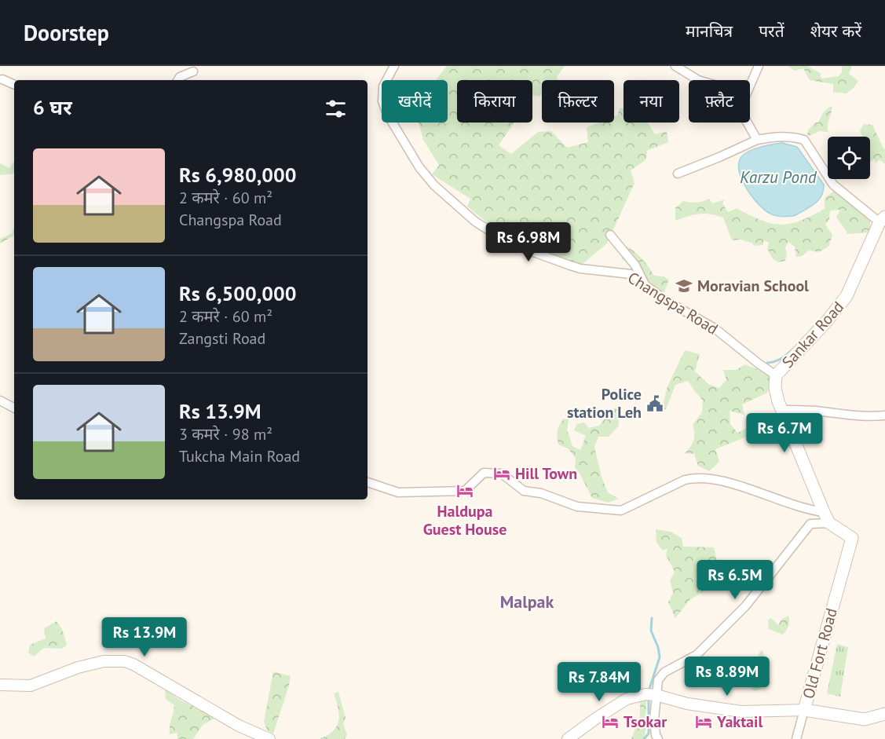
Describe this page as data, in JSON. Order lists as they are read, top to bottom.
{
  "streets": {
    "main road": ["Sankar Road", "Old Fort Road"],
    "street": ["Changspa Road"]
  },
  "crossings": [
    ["Changspa Road", "Sankar Road"]
  ],
  "districts": ["Malpak"],
  "water": ["Karzu Pond"],
  "places": {
    "school or university": ["Moravian School"],
    "public building": ["Police station Leh"],
    "hotel": [
      "Hill Town",
      "Haldupa Guest House",
      "Tsokar",
      "Yaktail"
    ]
  },
  "page": {
    "header": "Doorstep",
    "nav": ["मानचित्र", "परतें", "शेयर करें"],
    "chip": [
      "खरीदें",
      "किराया",
      "फ़िल्टर",
      "नया",
      "फ़्लैट"
    ],
    "heading": "6 घर",
    "list": [
      {
        "name": "Rs 6,980,000",
        "note": "2 कमरे · 60 m² · Changspa Road"
      },
      {
        "name": "Rs 6,500,000",
        "note": "2 कमरे · 60 m² · Zangsti Road"
      },
      {
        "name": "Rs 13.9M",
        "note": "3 कमरे · 98 m² · Tukcha Main Road"
      }
    ],
    "price": [
      "Rs 6.98M",
      "Rs 6.7M",
      "Rs 6.5M",
      "Rs 13.9M",
      "Rs 8.89M",
      "Rs 7.84M"
    ]
  }
}
